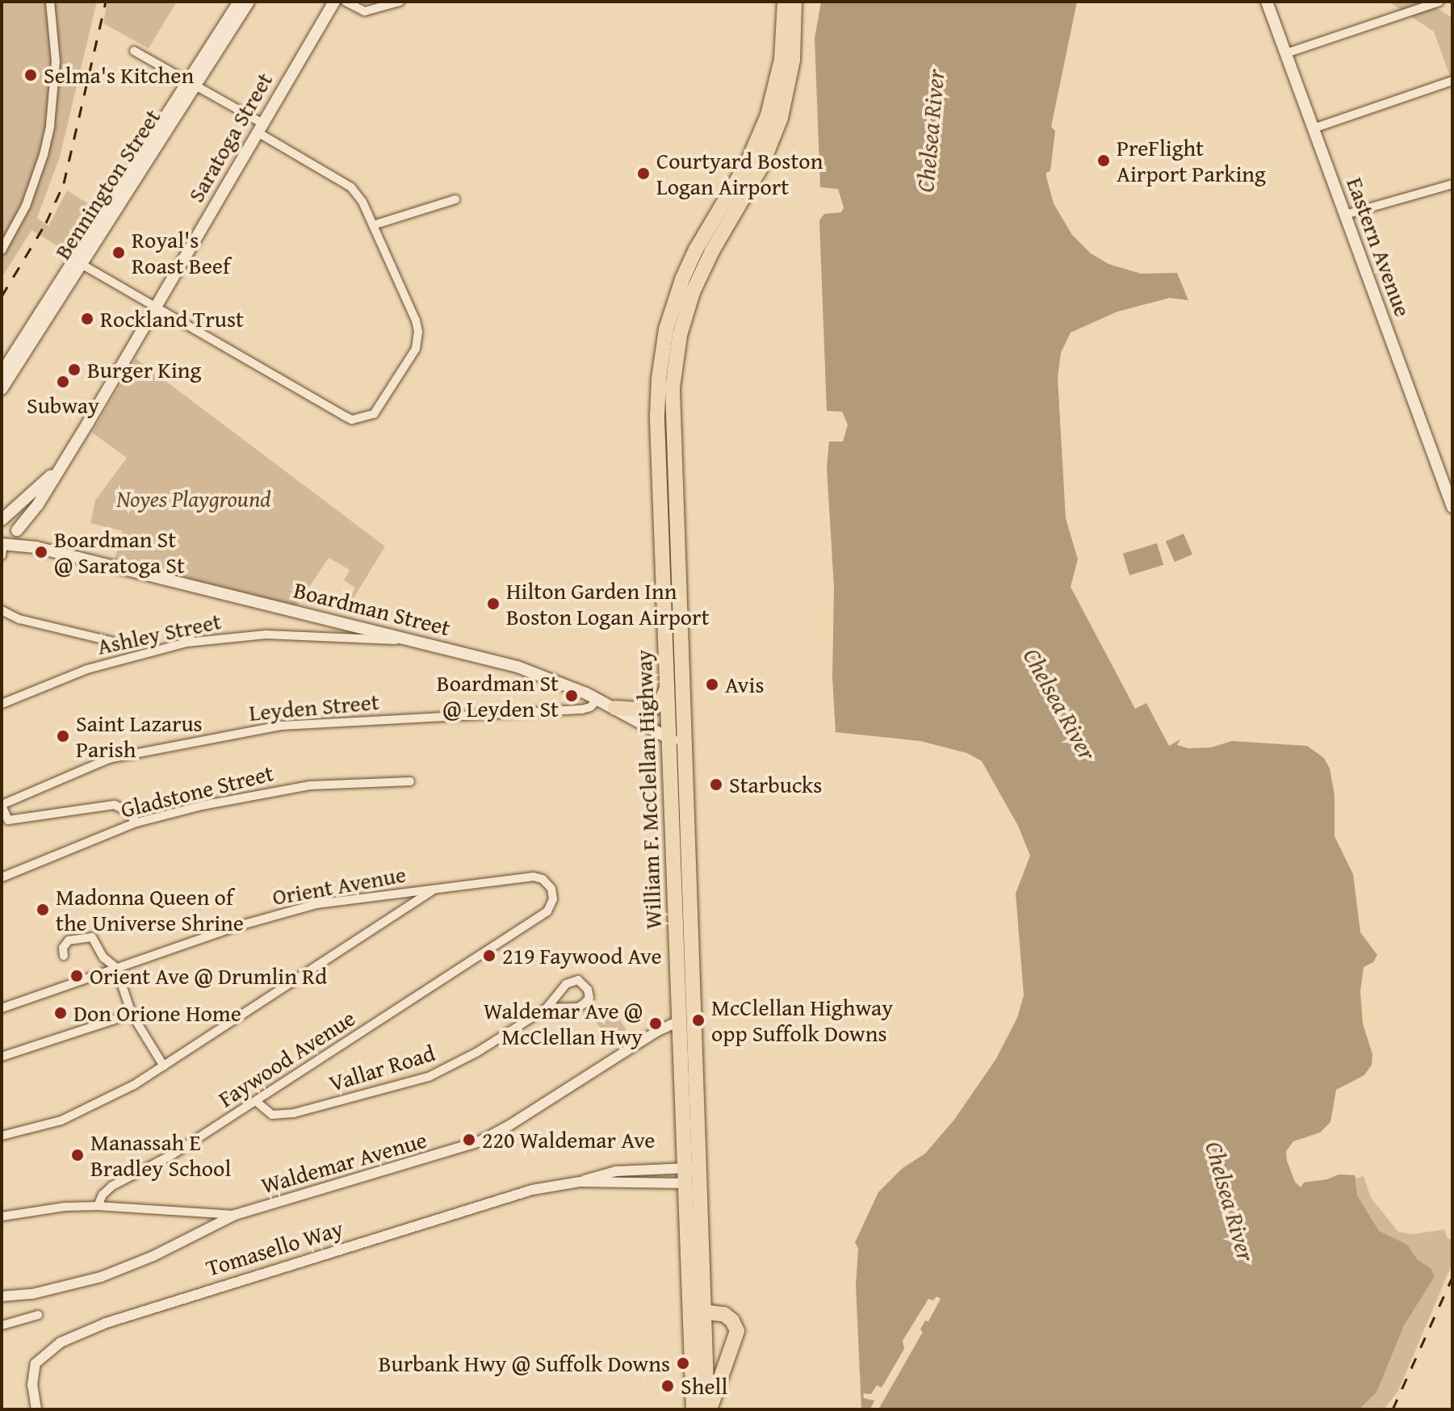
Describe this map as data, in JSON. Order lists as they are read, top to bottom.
{
  "streets": {
    "highway": ["William F. McClellan Highway"],
    "main road": [
      "Saratoga Street",
      "Bennington Street",
      "Eastern Avenue",
      "Boardman Street"
    ],
    "street": [
      "Ashley Street",
      "Leyden Street",
      "Gladstone Street",
      "Orient Avenue",
      "Faywood Avenue",
      "Vallar Road",
      "Waldemar Avenue",
      "Tomasello Way"
    ]
  },
  "crossings": [
    ["Saratoga Street", "Boardman Street"],
    ["Boardman Street", "Ashley Street"],
    ["Boardman Street", "Leyden Street"],
    ["Boardman Street", "William F. McClellan Highway"],
    ["William F. McClellan Highway", "Waldemar Avenue"],
    ["William F. McClellan Highway", "Tomasello Way"],
    ["Orient Avenue", "Faywood Avenue"],
    ["Faywood Avenue", "Vallar Road"]
  ],
  "water": ["Chelsea River"],
  "parks": ["Noyes Playground"],
  "places": [
    "Selma's Kitchen",
    "PreFlight Airport Parking",
    "Courtyard Boston Logan Airport",
    "Royal's Roast Beef",
    "Rockland Trust",
    "Burger King",
    "Subway",
    "Boardman St @ Saratoga St",
    "Hilton Garden Inn Boston Logan Airport",
    "Avis",
    "Boardman St @ Leyden St",
    "Saint Lazarus Parish",
    "Starbucks",
    "Madonna Queen of the Universe Shrine",
    "219 Faywood Ave",
    "Orient Ave @ Drumlin Rd",
    "Don Orione Home",
    "McClellan Highway opp Suffolk Downs",
    "Waldemar Ave @ McClellan Hwy",
    "220 Waldemar Ave",
    "Manassah E Bradley School",
    "Burbank Hwy @ Suffolk Downs",
    "Shell"
  ]
}
